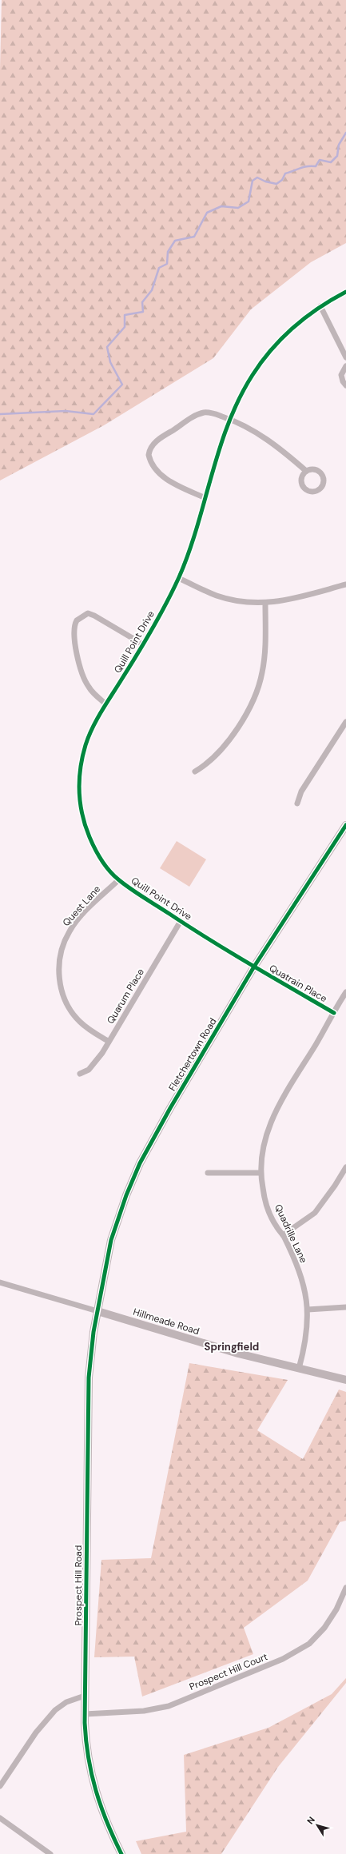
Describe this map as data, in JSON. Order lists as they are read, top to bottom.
{
  "streets": {
    "street": [
      "Quill Point Drive",
      "Quest Lane",
      "Quatrain Place",
      "Quarum Place",
      "Fletchertown Road",
      "Quadrille Lane",
      "Hillmeade Road",
      "Prospect Hill Road",
      "Prospect Hill Court"
    ]
  },
  "crossings": [
    ["Quill Point Drive", "Quest Lane"],
    ["Quill Point Drive", "Quatrain Place"],
    ["Quill Point Drive", "Quarum Place"],
    ["Quill Point Drive", "Fletchertown Road"],
    ["Quest Lane", "Quarum Place"],
    ["Quatrain Place", "Fletchertown Road"],
    ["Quatrain Place", "Quadrille Lane"],
    ["Fletchertown Road", "Hillmeade Road"],
    ["Fletchertown Road", "Prospect Hill Road"],
    ["Quadrille Lane", "Hillmeade Road"],
    ["Hillmeade Road", "Prospect Hill Road"],
    ["Prospect Hill Road", "Prospect Hill Court"]
  ],
  "districts": ["Springfield"],
  "north": "top left"
}
